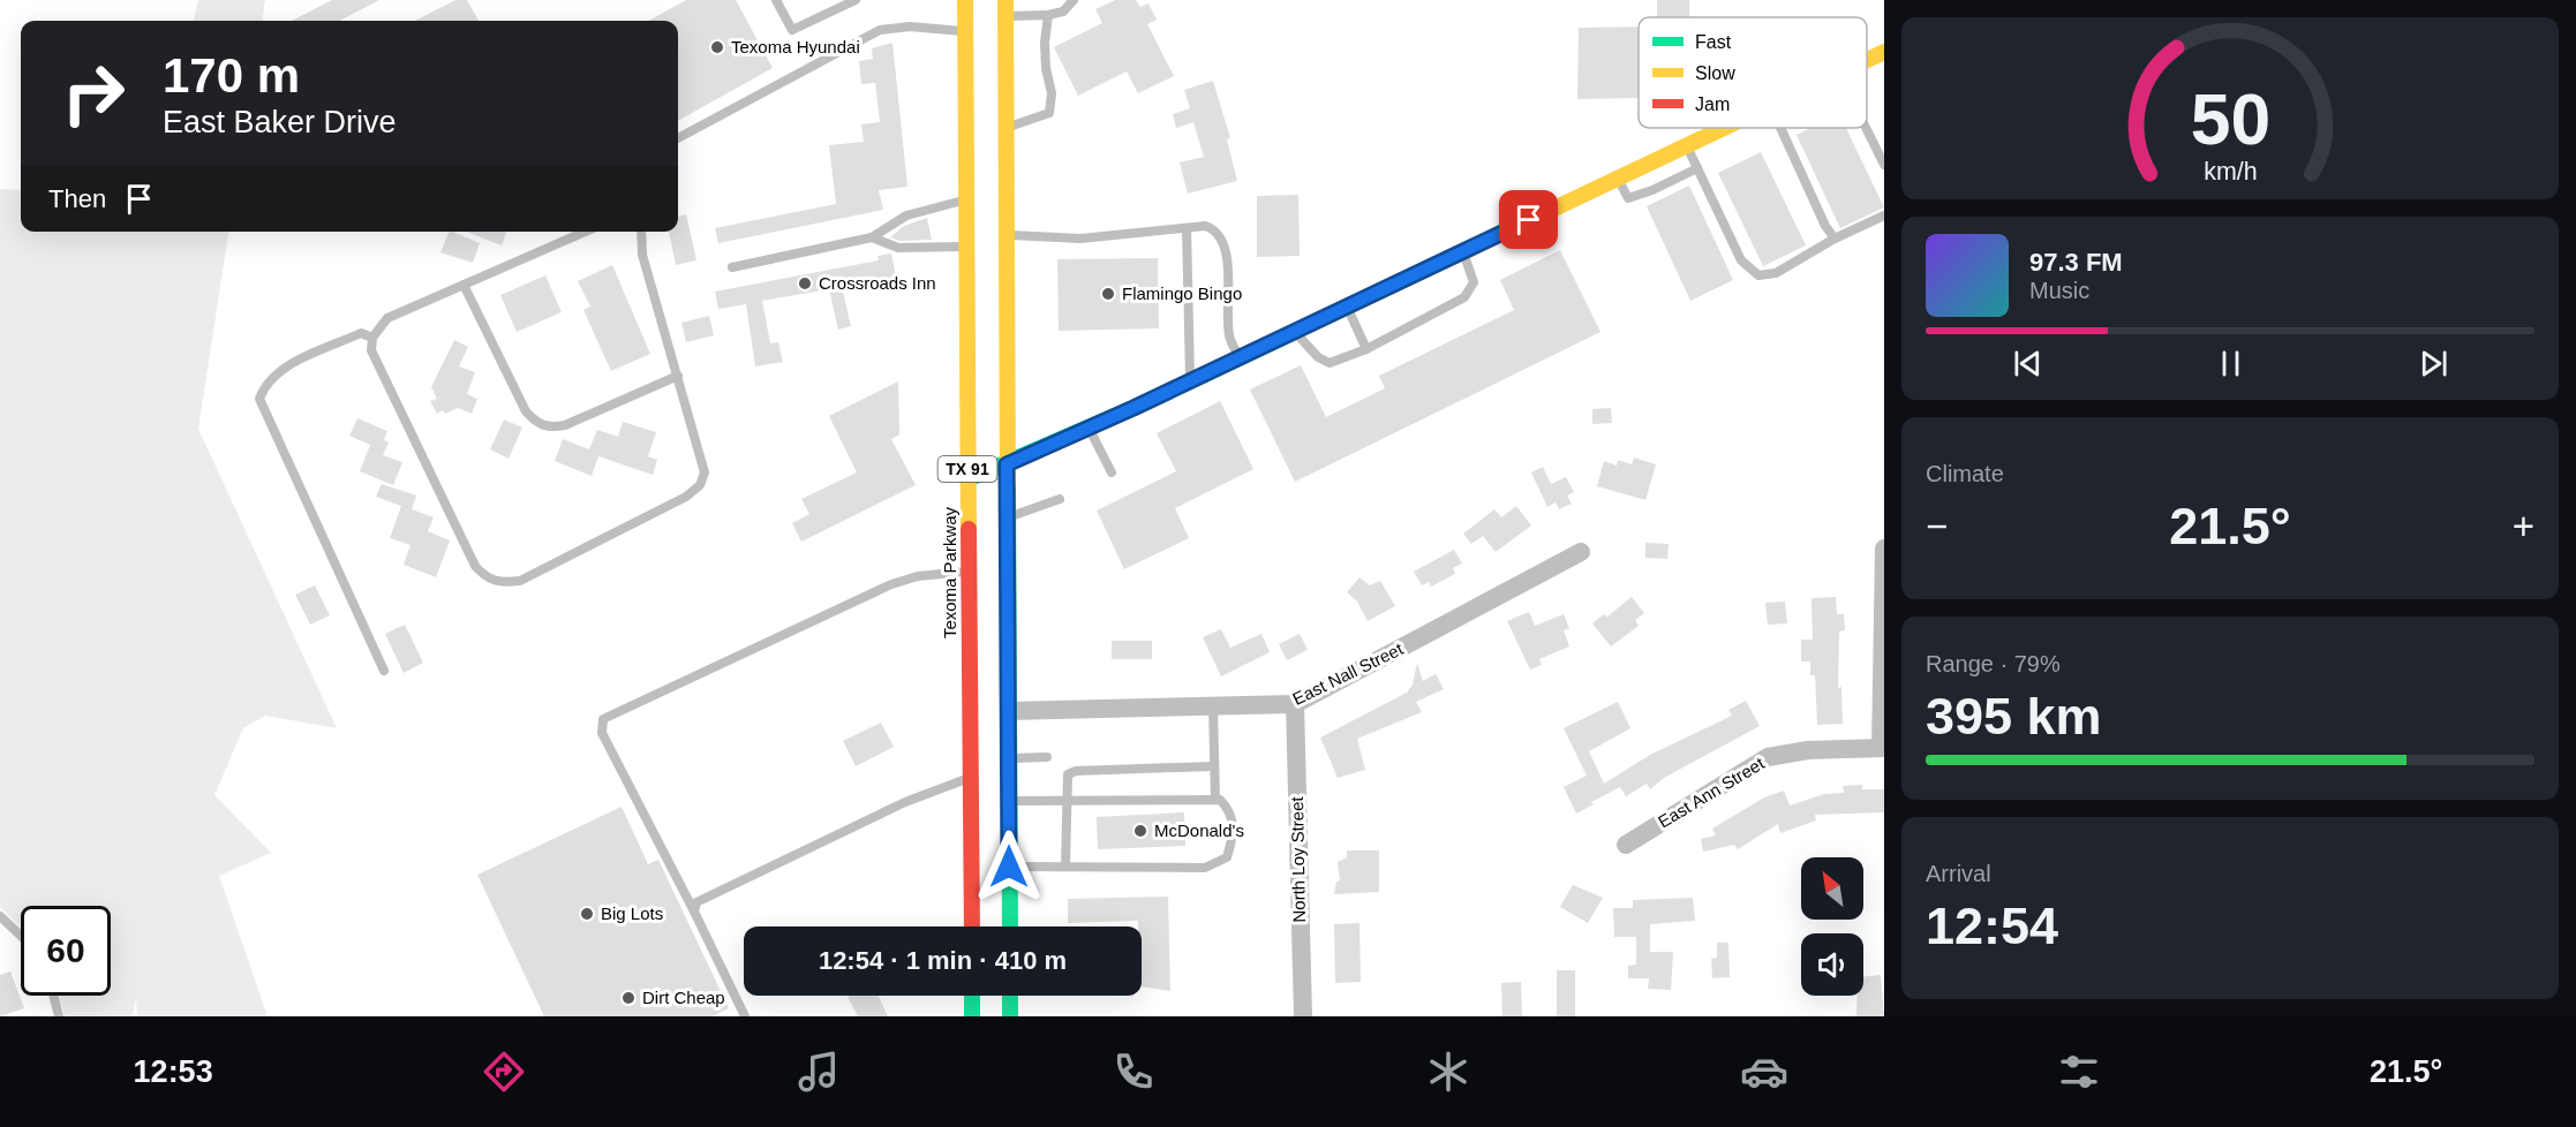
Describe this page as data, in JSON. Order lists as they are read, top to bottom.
{
  "streets": {
    "main road": ["TX 91", "Texoma Parkway"],
    "street": ["East Nall Street", "East Ann Street", "North Loy Street"]
  },
  "crossings": [
    ["TX 91", "East Nall Street"],
    ["East Nall Street", "North Loy Street"]
  ],
  "places": [
    "Texoma Hyundai",
    "Crossroads Inn",
    "Flamingo Bingo",
    "McDonald's",
    "Big Lots",
    "Dirt Cheap"
  ],
  "legend": ["Fast", "Slow", "Jam"],
  "north": "top left",
  "page": {
    "turn": ["170 m", "East Baker Drive"],
    "then": "Then",
    "song": ["97.3 FM", "Music"],
    "tile": [
      "Climate",
      ["Range · 79%", "395 km"],
      ["Arrival", "12:54"]
    ],
    "heat": ["−", "21.5°", "+"],
    "limit": "60",
    "trip": "12:54 · 1 min · 410 m",
    "tabs": ["12:53", "21.5°"],
    "gauge": ["50", "km/h"]
  }
}
